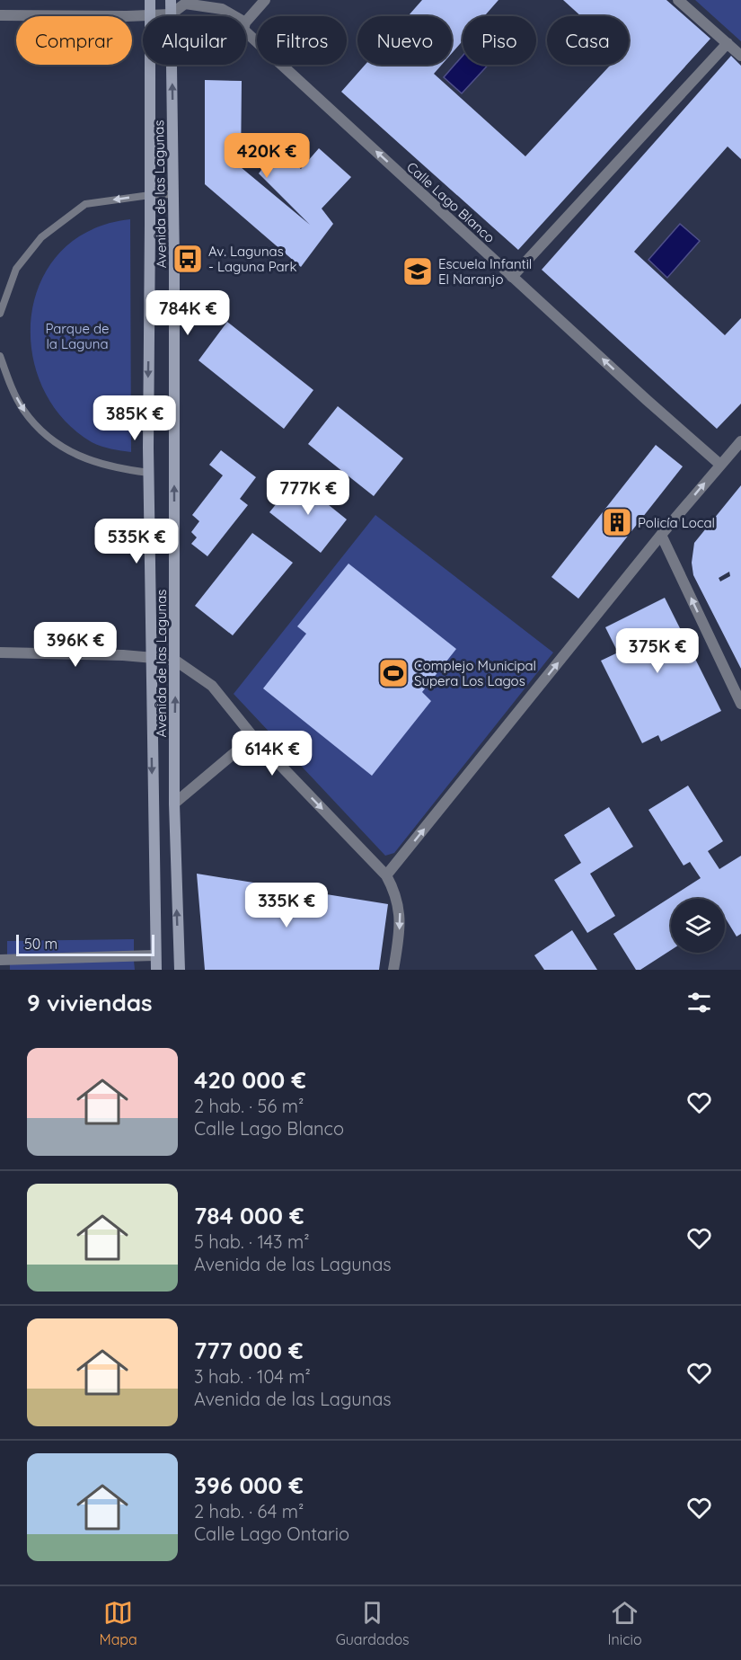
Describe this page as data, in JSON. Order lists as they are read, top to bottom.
{
  "streets": {
    "main road": ["Avenida de las Lagunas"],
    "street": ["Calle Lago Blanco"]
  },
  "crossings": [
    ["Avenida de las Lagunas", "Calle Lago Blanco"]
  ],
  "one_way": ["Calle Lago Blanco"],
  "parks": ["Parque de la Laguna"],
  "places": {
    "bus stop": ["Av. Lagunas - Laguna Park"],
    "school or university": ["Escuela Infantil El Naranjo"],
    "building": ["Policía Local"],
    "sports": ["Complejo Municipal Supera Los Lagos"]
  },
  "scale_bar": "50 m",
  "page": {
    "chip": [
      "Comprar",
      "Alquilar",
      "Filtros",
      "Nuevo",
      "Piso",
      "Casa"
    ],
    "price": [
      "420K €",
      "784K €",
      "385K €",
      "777K €",
      "535K €",
      "396K €",
      "375K €",
      "614K €",
      "335K €"
    ],
    "scale": "50 m",
    "heading": "9 viviendas",
    "list": [
      {
        "name": "420 000 €",
        "note": "2 hab. · 56 m² · Calle Lago Blanco"
      },
      {
        "name": "784 000 €",
        "note": "5 hab. · 143 m² · Avenida de las Lagunas"
      },
      {
        "name": "777 000 €",
        "note": "3 hab. · 104 m² · Avenida de las Lagunas"
      },
      {
        "name": "396 000 €",
        "note": "2 hab. · 64 m² · Calle Lago Ontario"
      }
    ],
    "tabs": ["Mapa", "Guardados", "Inicio"]
  }
}
